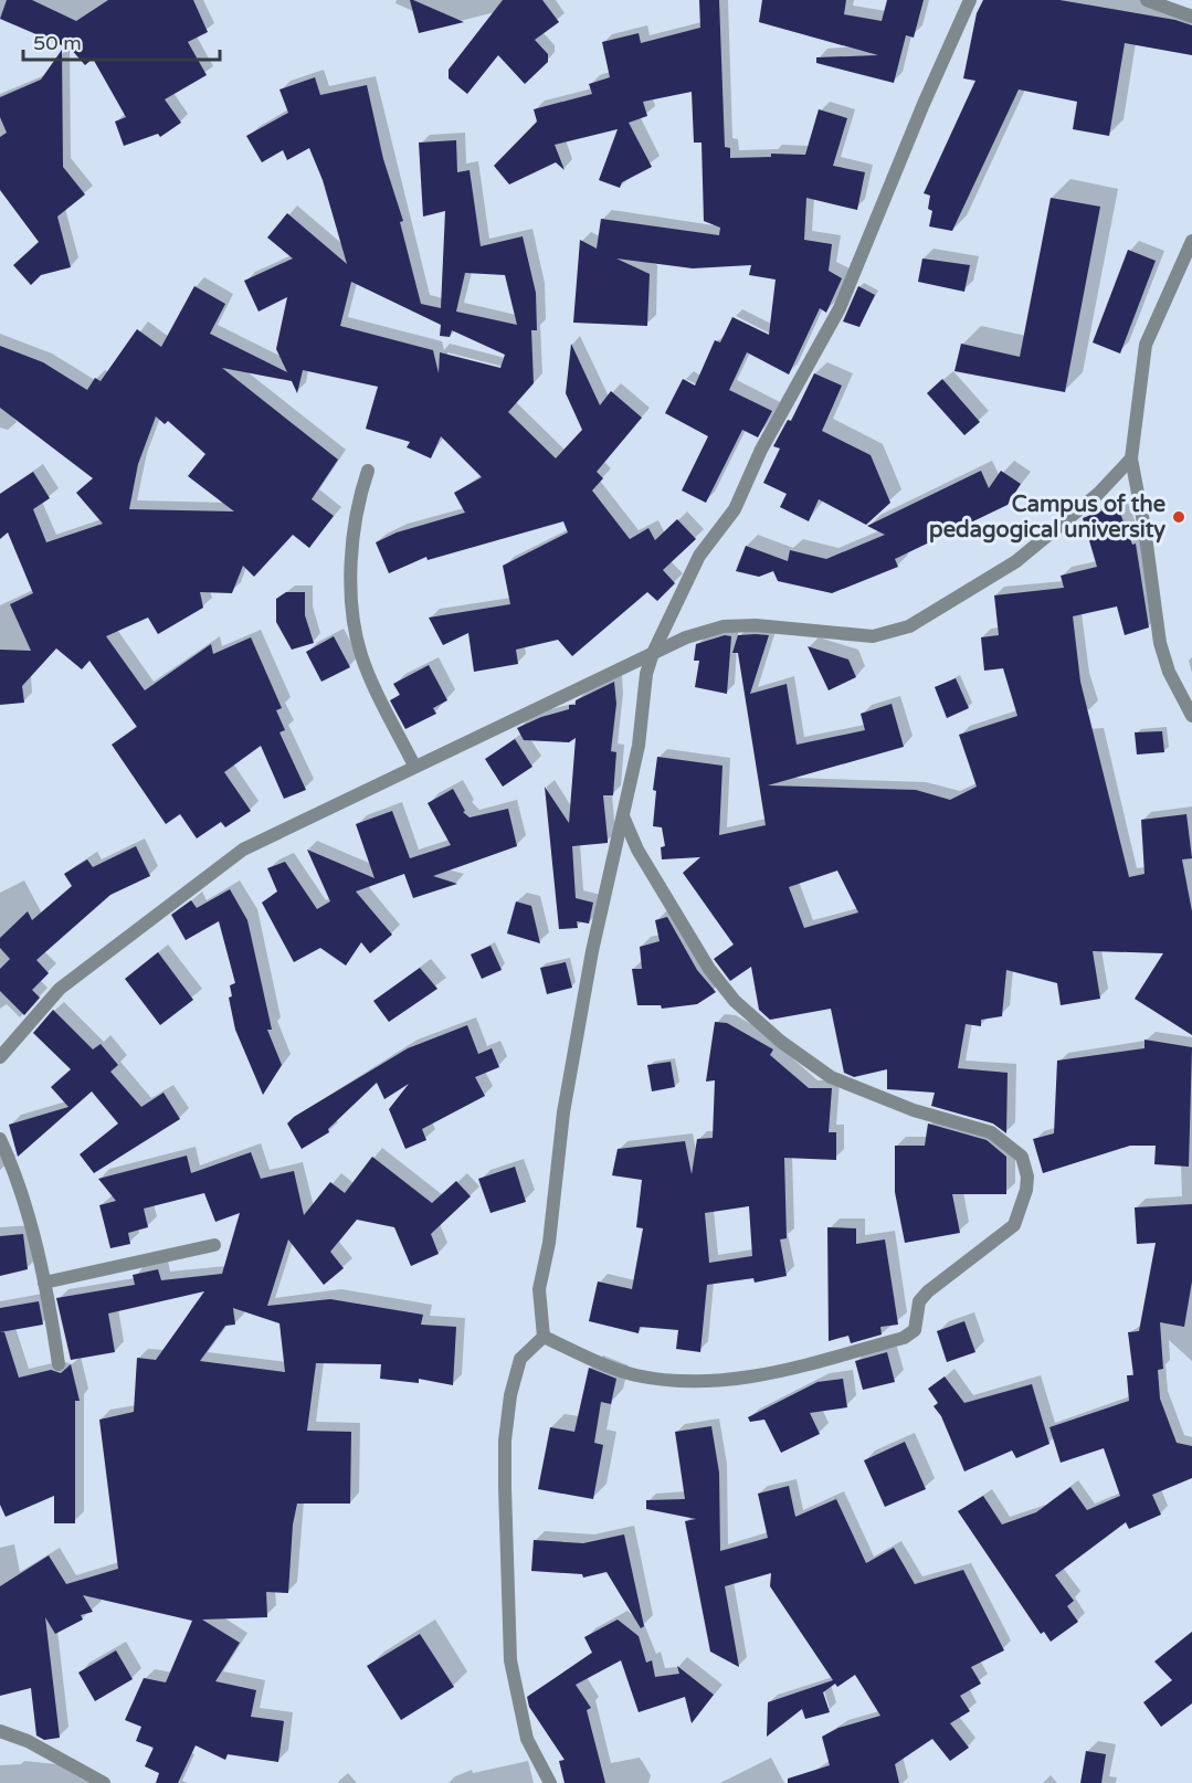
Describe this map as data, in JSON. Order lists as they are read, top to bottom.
{
  "places": ["Campus of the pedagogical university"],
  "scale_bar": "50 m"
}
